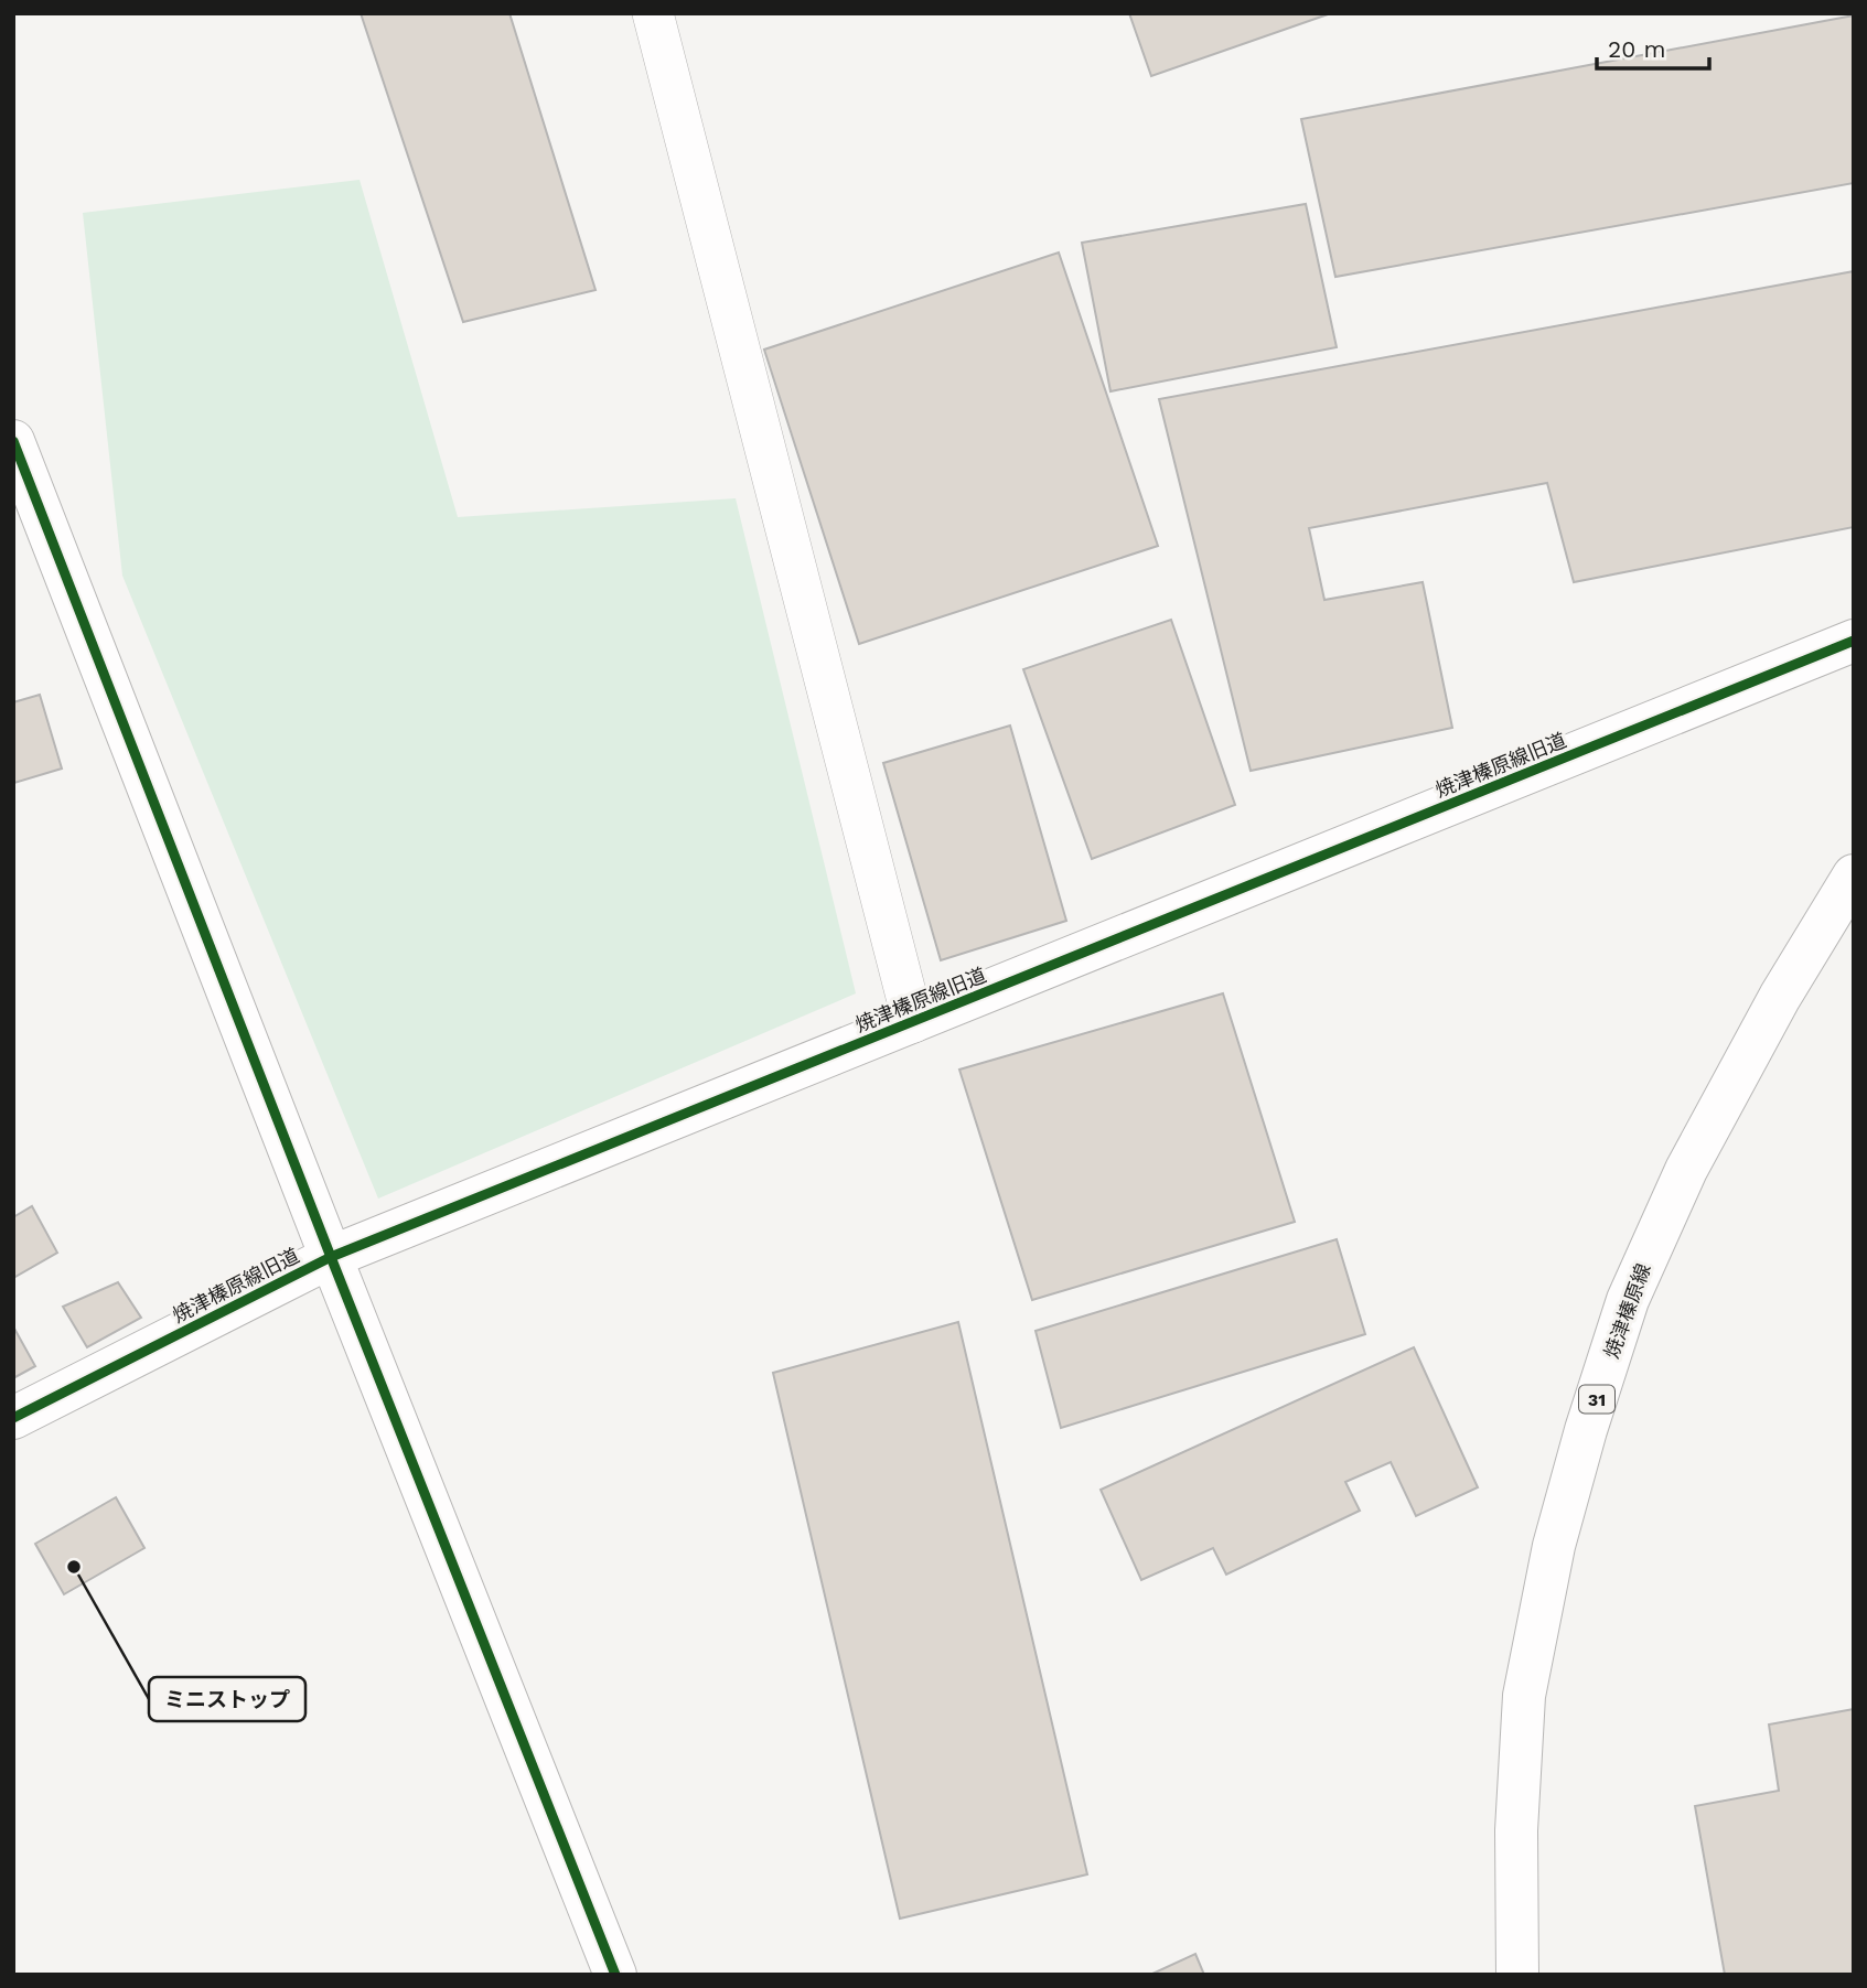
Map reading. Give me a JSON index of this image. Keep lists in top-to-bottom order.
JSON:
{
  "streets": {
    "street": ["焼津榛原線旧道", "焼津榛原線", "31"]
  },
  "places": ["ミニストップ"],
  "scale_bar": "20 m"
}
